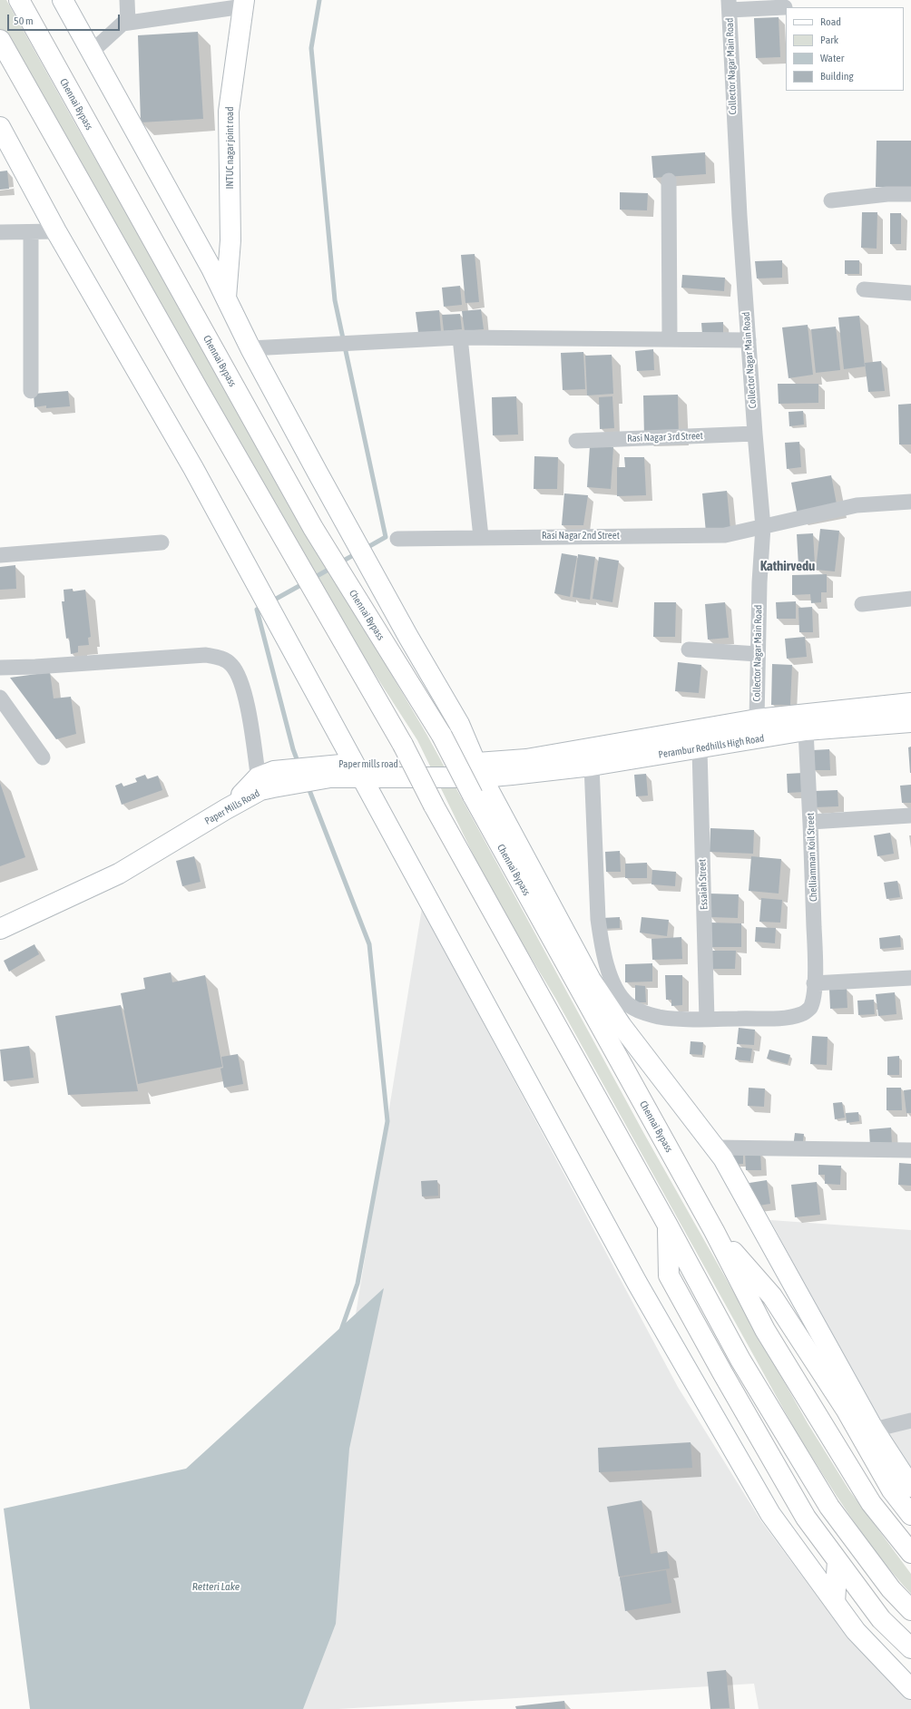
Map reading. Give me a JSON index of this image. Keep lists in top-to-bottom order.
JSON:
{
  "streets": {
    "main road": [
      "Chennai Bypass",
      "INTUC nagar joint road",
      "Perambur Redhills High Road",
      "Paper mills road",
      "Paper Mills Road"
    ],
    "street": [
      "Collector Nagar Main Road",
      "Rasi Nagar 3rd Street",
      "Rasi Nagar 2nd Street",
      "Chelliamman Koil Street",
      "Essaiah Street"
    ]
  },
  "crossings": [
    ["Collector Nagar Main Road", "Rasi Nagar 3rd Street"],
    ["Collector Nagar Main Road", "Rasi Nagar 2nd Street"],
    ["Collector Nagar Main Road", "Perambur Redhills High Road"],
    ["Perambur Redhills High Road", "Paper Mills Road"],
    ["Perambur Redhills High Road", "Chelliamman Koil Street"],
    ["Perambur Redhills High Road", "Essaiah Street"],
    ["Paper mills road", "Paper Mills Road"],
    ["Chelliamman Koil Street", "Essaiah Street"]
  ],
  "districts": ["Kathirvedu"],
  "water": ["Retteri Lake"],
  "legend": [
    "Road",
    "Park",
    "Water",
    "Building"
  ],
  "scale_bar": "50 m"
}
